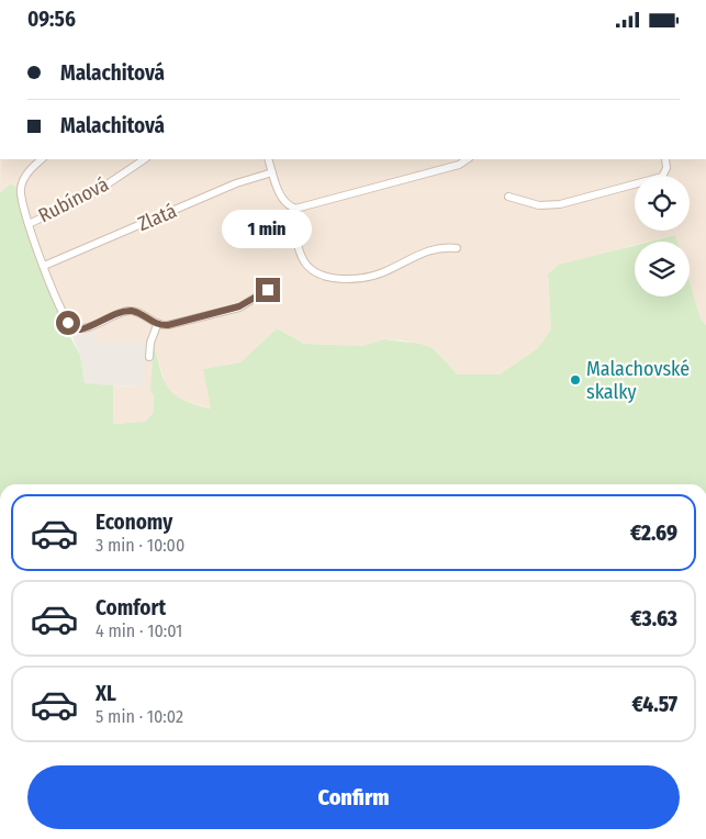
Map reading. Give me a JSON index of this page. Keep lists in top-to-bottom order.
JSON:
{
  "streets": {
    "street": ["Rubínová", "Zlatá"]
  },
  "crossings": [
    ["Rubínová", "Zlatá"]
  ],
  "places": ["Malachovské skalky"],
  "page": {
    "status": "09:56",
    "banner": ["Malachitová", "Malachitová"],
    "bubble": "1 min",
    "list": [
      {
        "name": "Economy",
        "note": "3 min · 10:00",
        "value": "€2.69"
      },
      {
        "name": "Comfort",
        "note": "4 min · 10:01",
        "value": "€3.63"
      },
      {
        "name": "XL",
        "note": "5 min · 10:02",
        "value": "€4.57"
      }
    ],
    "buttons": "Confirm"
  }
}
